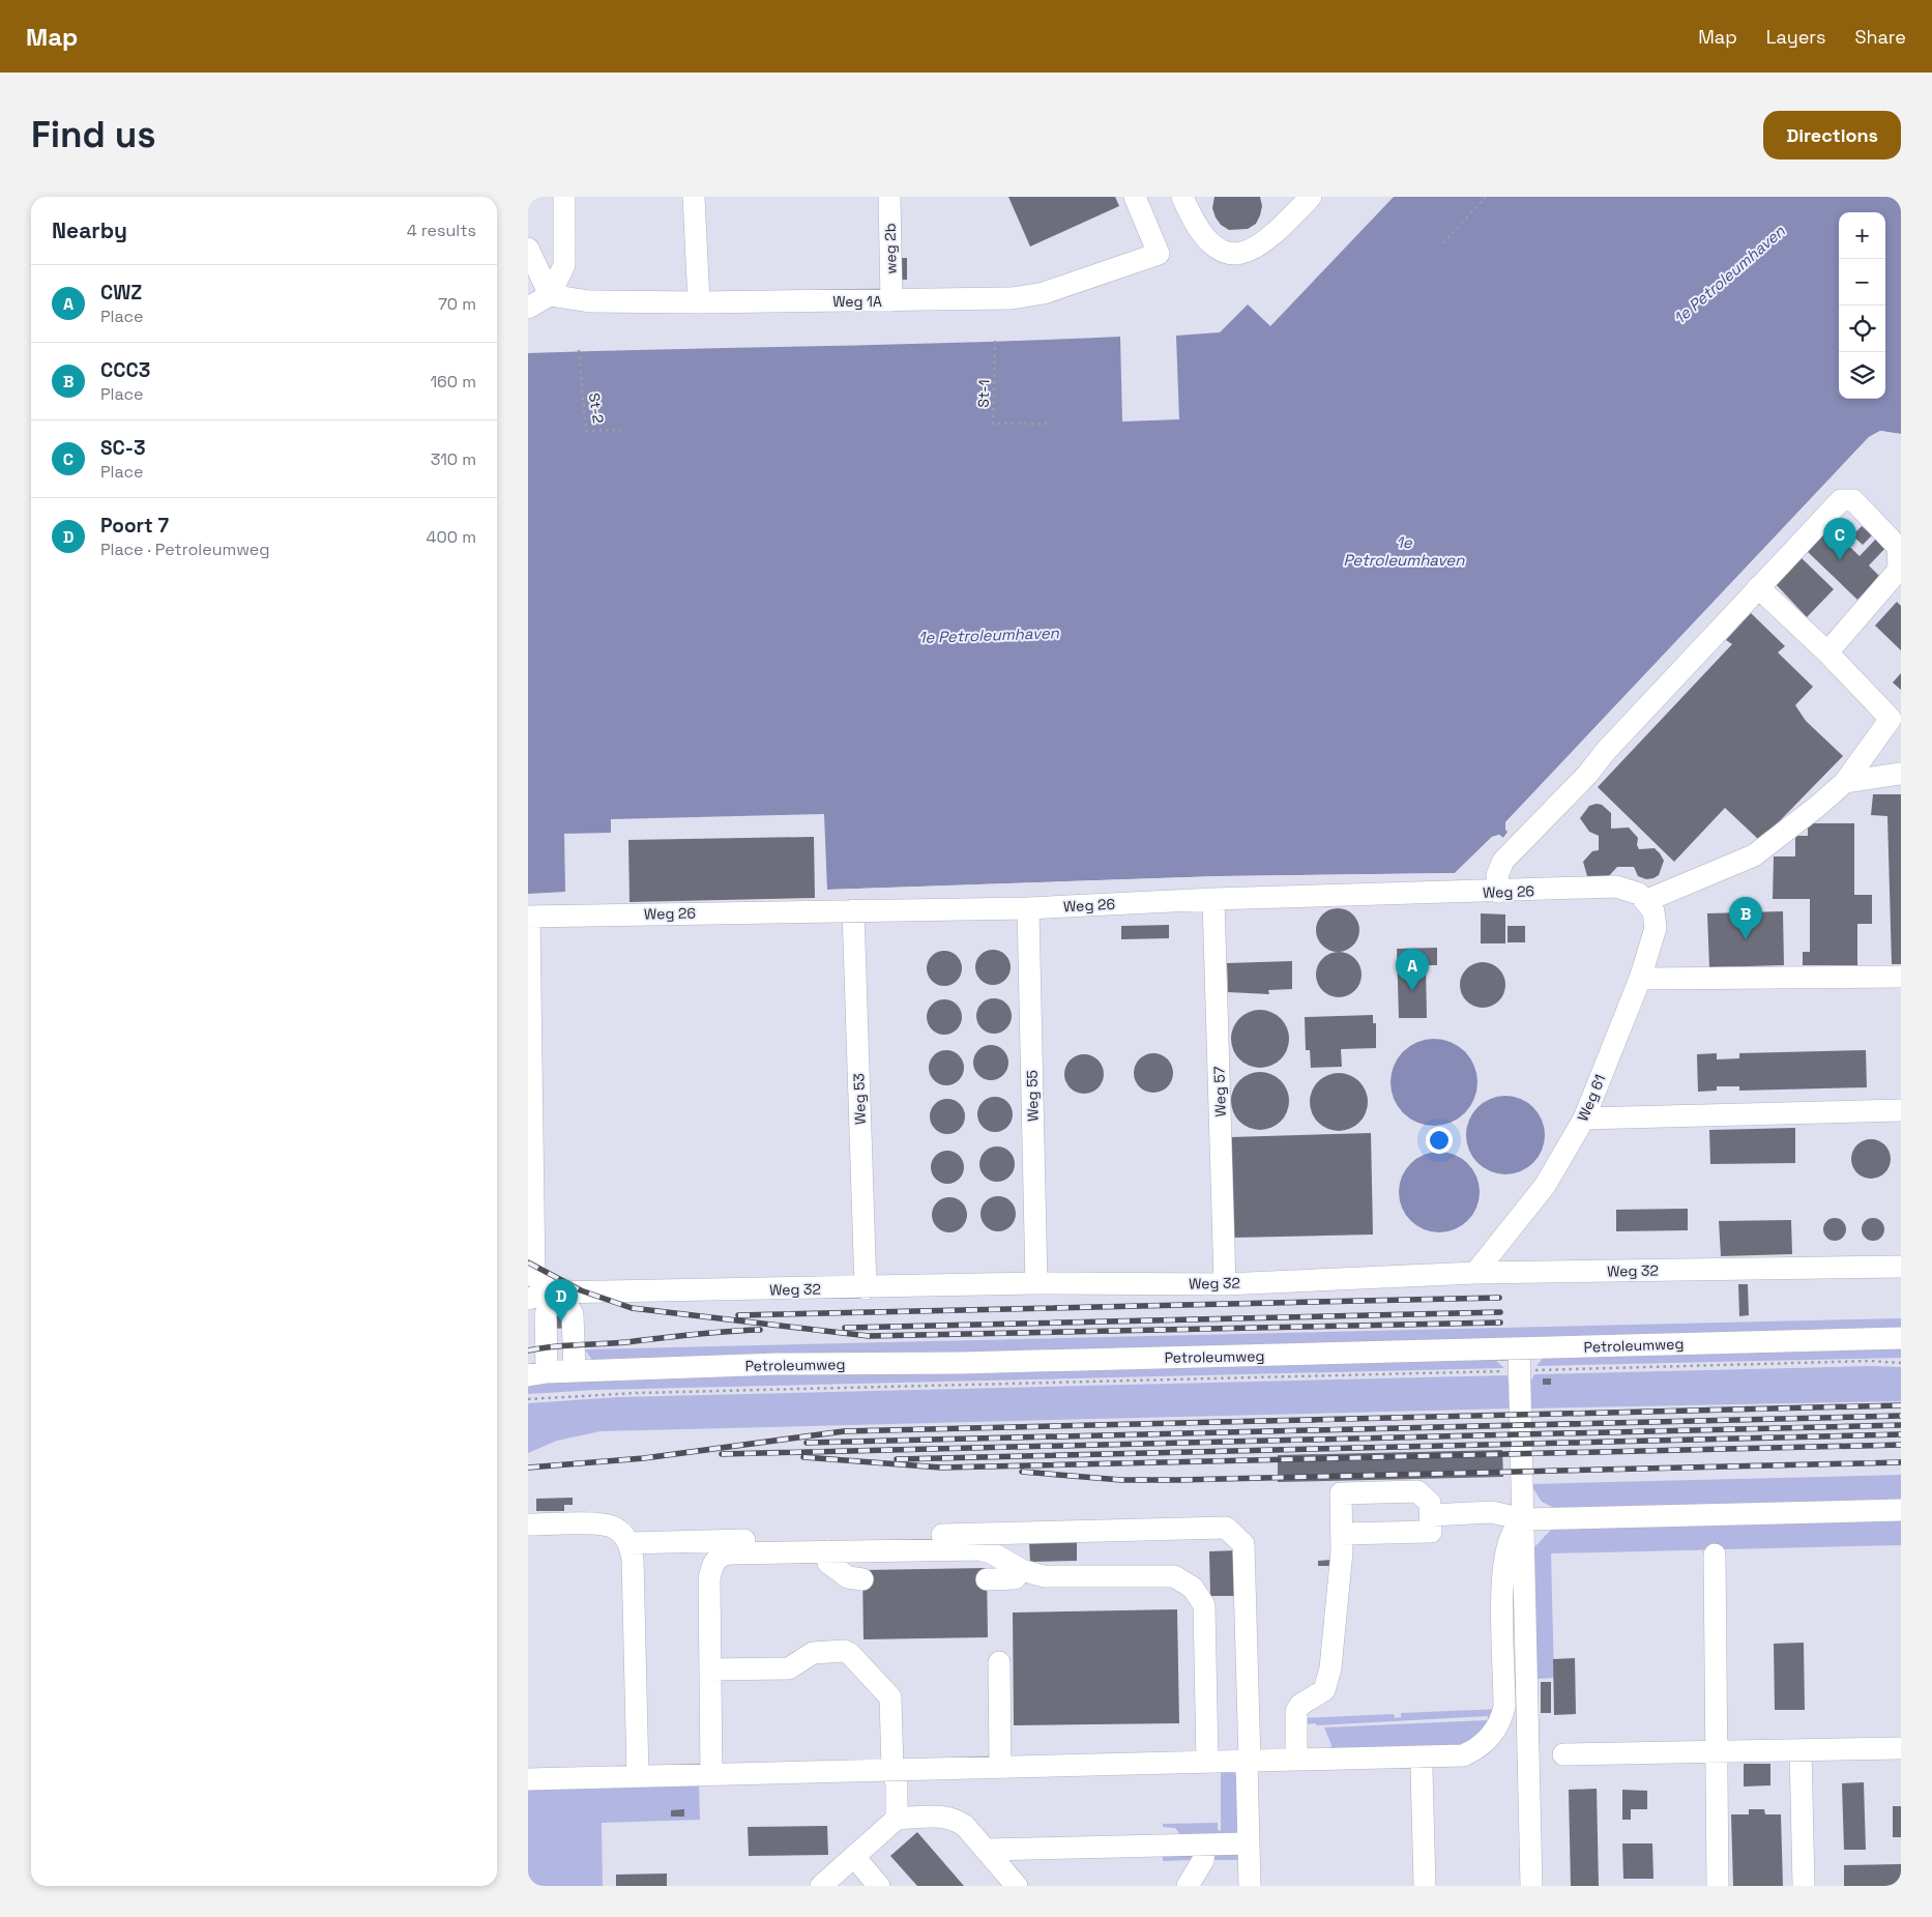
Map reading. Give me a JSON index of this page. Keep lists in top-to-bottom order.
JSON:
{
  "streets": {
    "street": [
      "weg 2b",
      "Weg 1A",
      "Weg 26",
      "Weg 57",
      "Weg 55",
      "Weg 61",
      "Weg 53",
      "Weg 32",
      "Petroleumweg"
    ],
    "path": ["St-1", "St-2"]
  },
  "crossings": [
    ["weg 2b", "Weg 1A"],
    ["Weg 26", "Weg 57"],
    ["Weg 26", "Weg 55"],
    ["Weg 26", "Weg 61"],
    ["Weg 26", "Weg 53"],
    ["Weg 57", "Weg 32"],
    ["Weg 55", "Weg 32"],
    ["Weg 61", "Weg 32"],
    ["Weg 53", "Weg 32"]
  ],
  "water": ["1e Petroleumhaven"],
  "page": {
    "header": "Map",
    "nav": ["Map", "Layers", "Share"],
    "buttons": "Directions",
    "title": "Find us",
    "heading": ["Nearby", "4 results"],
    "map_buttons": ["+", "−"],
    "list": [
      {
        "mark": "A",
        "name": "CWZ",
        "note": "Place",
        "value": "70 m"
      },
      {
        "mark": "B",
        "name": "CCC3",
        "note": "Place",
        "value": "160 m"
      },
      {
        "mark": "C",
        "name": "SC-3",
        "note": "Place",
        "value": "310 m"
      },
      {
        "mark": "D",
        "name": "Poort 7",
        "note": "Place · Petroleumweg",
        "value": "400 m"
      }
    ],
    "pins": [
      "C",
      "B",
      "A",
      "D"
    ]
  }
}
